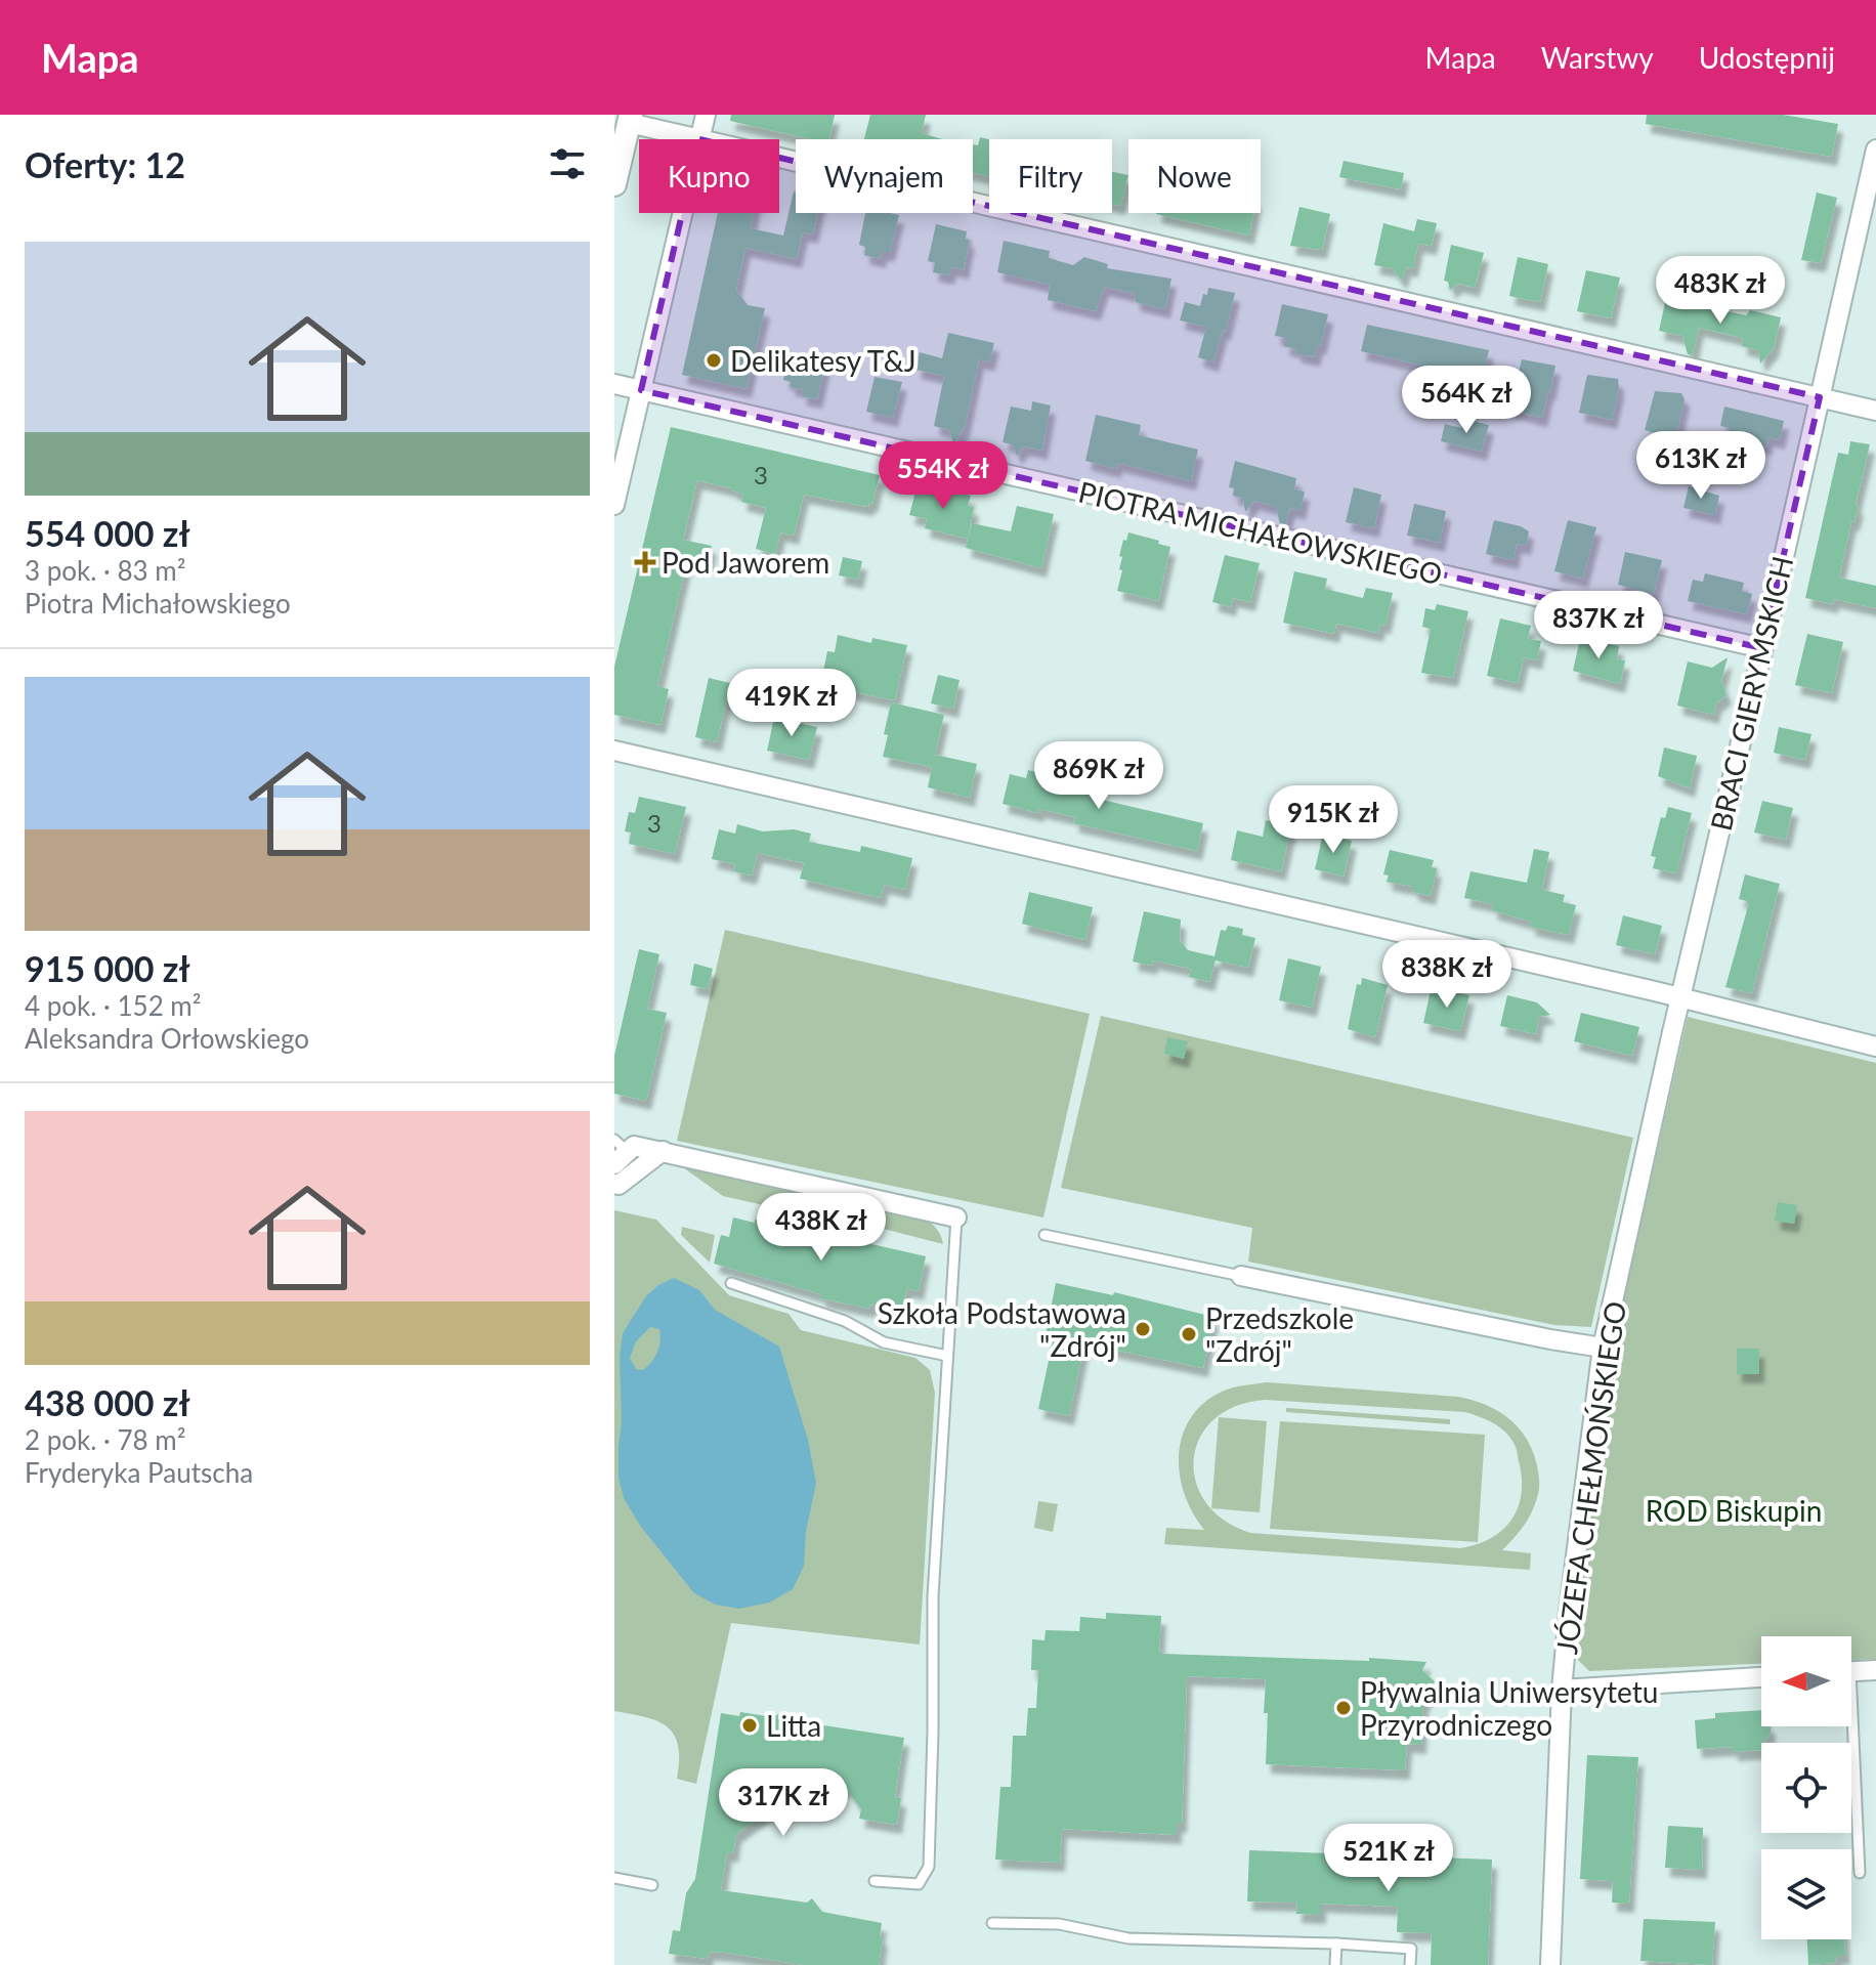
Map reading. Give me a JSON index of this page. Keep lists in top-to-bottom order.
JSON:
{
  "streets": {
    "street": ["PIOTRA MICHAŁOWSKIEGO", "BRACI GIERYMSKICH", "JÓZEFA CHEŁMOŃSKIEGO"]
  },
  "crossings": [
    ["PIOTRA MICHAŁOWSKIEGO", "BRACI GIERYMSKICH"],
    ["BRACI GIERYMSKICH", "JÓZEFA CHEŁMOŃSKIEGO"]
  ],
  "parks": ["ROD Biskupin"],
  "places": {
    "other": [
      "Delikatesy T&J",
      "Szkoła Podstawowa \"Zdrój\"",
      "Przedszkole \"Zdrój\"",
      "Pływalnia Uniwersytetu Przyrodniczego",
      "Litta"
    ],
    "health": ["Pod Jaworem"]
  },
  "house_numbers": ["3", "3"],
  "north": "left",
  "page": {
    "header": "Mapa",
    "nav": ["Mapa", "Warstwy", "Udostępnij"],
    "heading": "Oferty: 12",
    "chip": [
      "Kupno",
      "Wynajem",
      "Filtry",
      "Nowe"
    ],
    "list": [
      {
        "name": "554 000 zł",
        "note": "3 pok. · 83 m² · Piotra Michałowskiego"
      },
      {
        "name": "915 000 zł",
        "note": "4 pok. · 152 m² · Aleksandra Orłowskiego"
      },
      {
        "name": "438 000 zł",
        "note": "2 pok. · 78 m² · Fryderyka Pautscha"
      }
    ],
    "price": [
      "483K zł",
      "564K zł",
      "613K zł",
      "554K zł",
      "837K zł",
      "419K zł",
      "869K zł",
      "915K zł",
      "838K zł",
      "438K zł",
      "317K zł",
      "521K zł"
    ]
  }
}
